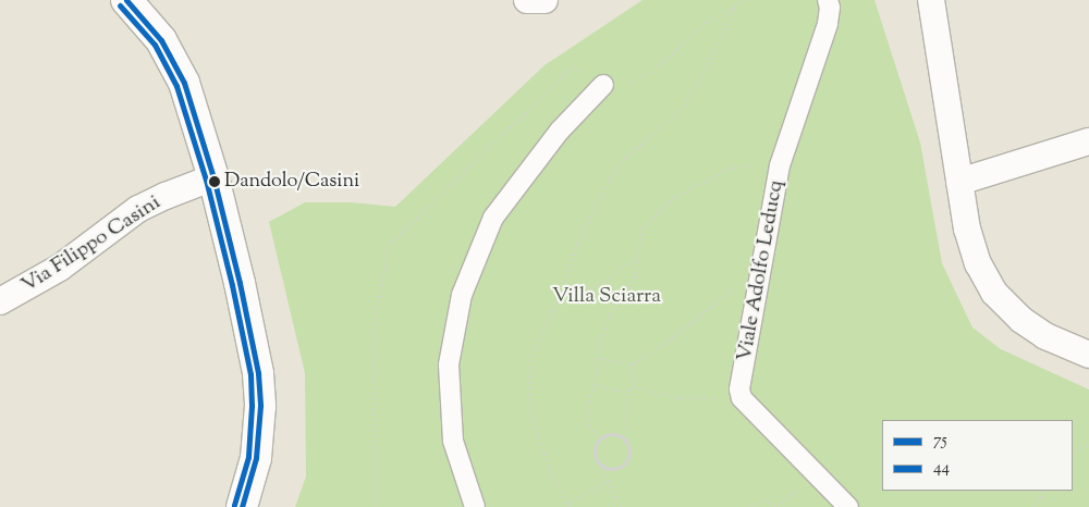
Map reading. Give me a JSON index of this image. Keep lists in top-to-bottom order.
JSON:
{
  "streets": {
    "street": ["Via Filippo Casini", "Viale Adolfo Leducq"]
  },
  "parks": ["Villa Sciarra"],
  "places": ["Dandolo/Casini"],
  "lines": ["transit line 75", "transit line 44"],
  "legend": ["75", "44"]
}
